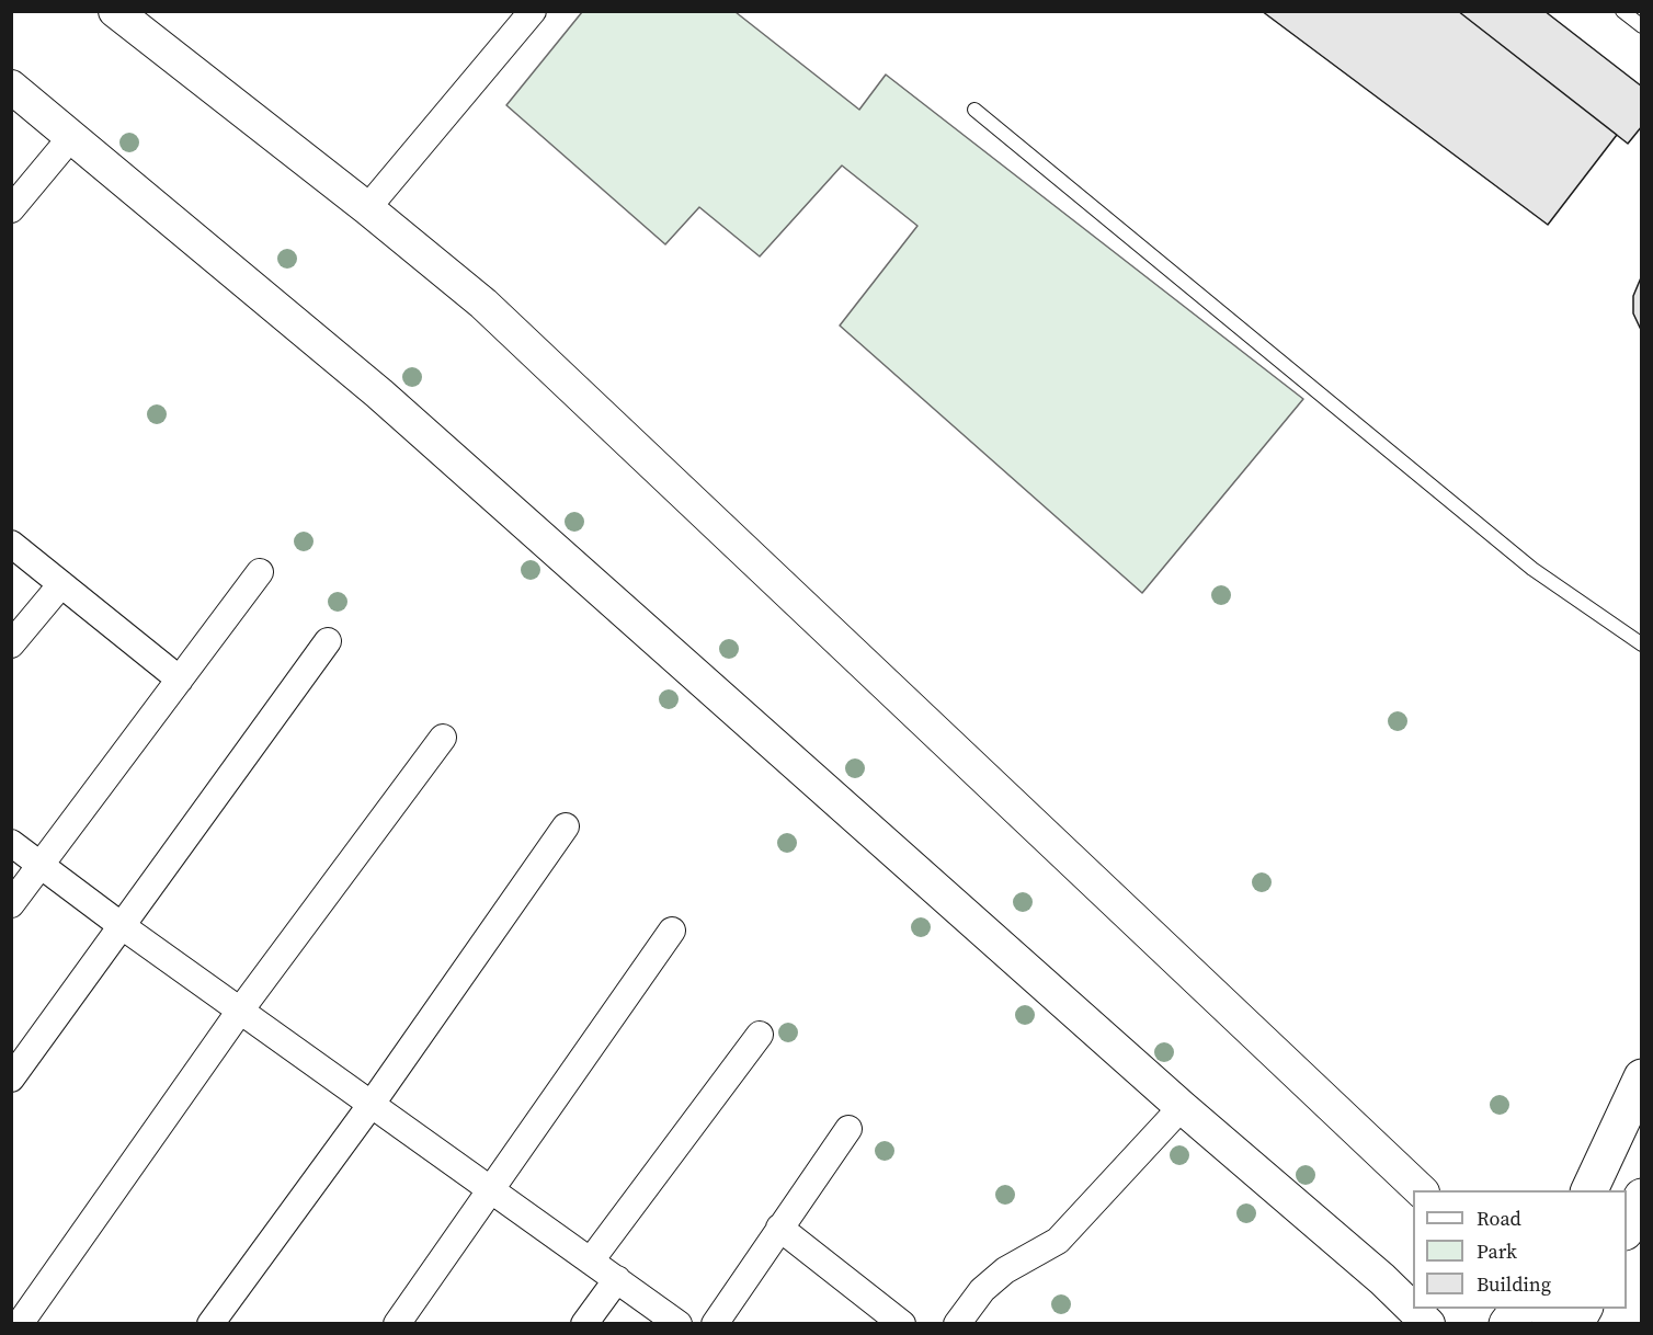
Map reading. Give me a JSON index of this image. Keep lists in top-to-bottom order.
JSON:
{
  "legend": ["Road", "Park", "Building"]
}
